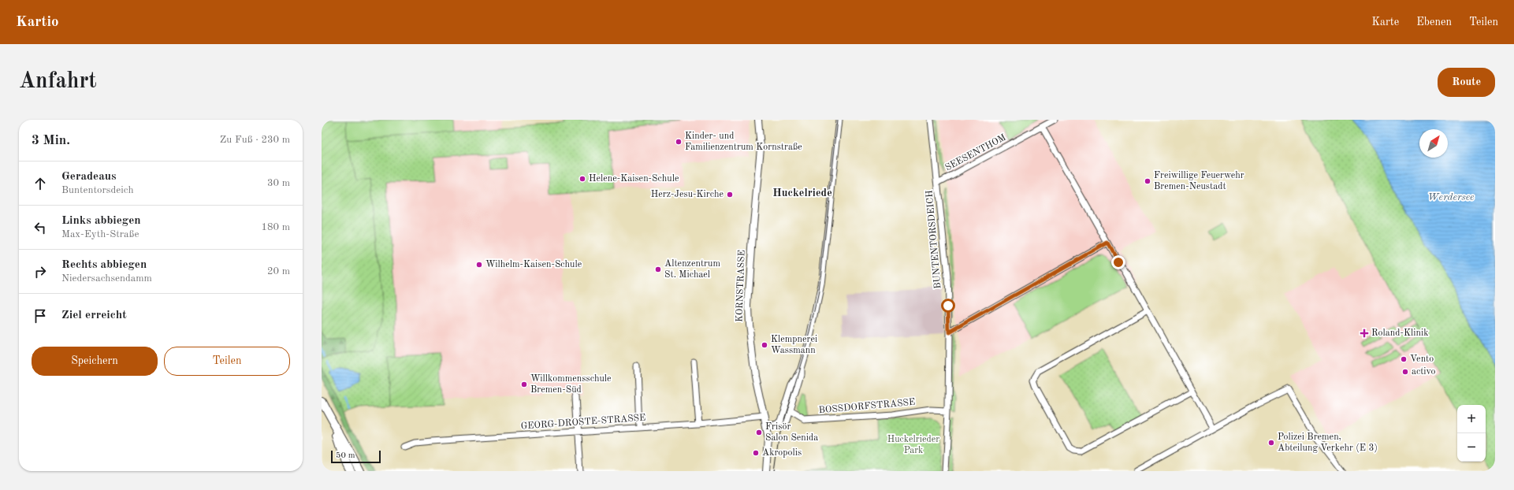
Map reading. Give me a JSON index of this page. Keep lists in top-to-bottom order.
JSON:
{
  "streets": {
    "street": [
      "SEESENTHOM",
      "BUNTENTORSDEICH",
      "KORNSTRASSE",
      "BOSSDORFSTRASSE",
      "GEORG-DROSTE-STRASSE"
    ]
  },
  "crossings": [
    ["SEESENTHOM", "BUNTENTORSDEICH"],
    ["BUNTENTORSDEICH", "BOSSDORFSTRASSE"],
    ["KORNSTRASSE", "GEORG-DROSTE-STRASSE"]
  ],
  "districts": ["Huckelriede"],
  "water": ["Werdersee"],
  "parks": ["Huckelrieder Park"],
  "places": {
    "other": [
      "Kinder- und Familienzentrum Kornstraße",
      "Helene-Kaisen-Schule",
      "Freiwillige Feuerwehr Bremen-Neustadt",
      "Herz-Jesu-Kirche",
      "Wilhelm-Kaisen-Schule",
      "Altenzentrum St. Michael",
      "Klempnerei Wassmann",
      "Vento",
      "activo",
      "Willkommensschule Bremen-Süd",
      "Frisör Salon Senida",
      "Polizei Bremen, Abteilung Verkehr (E 3)",
      "Akropolis"
    ],
    "health": ["Roland-Klinik"]
  },
  "scale_bar": "50 m",
  "north": "top right",
  "page": {
    "header": "Kartio",
    "nav": ["Karte", "Ebenen", "Teilen"],
    "buttons": [
      "Route",
      ["Speichern", "Teilen"]
    ],
    "title": "Anfahrt",
    "heading": ["3 Min.", "Zu Fuß · 230 m"],
    "list": [
      ["Geradeaus", "Buntentorsdeich", "30 m"],
      ["Links abbiegen", "Max-Eyth-Straße", "180 m"],
      ["Rechts abbiegen", "Niedersachsendamm", "20 m"],
      "Ziel erreicht"
    ],
    "map_buttons": ["+", "−"],
    "scale": "50 m"
  }
}
